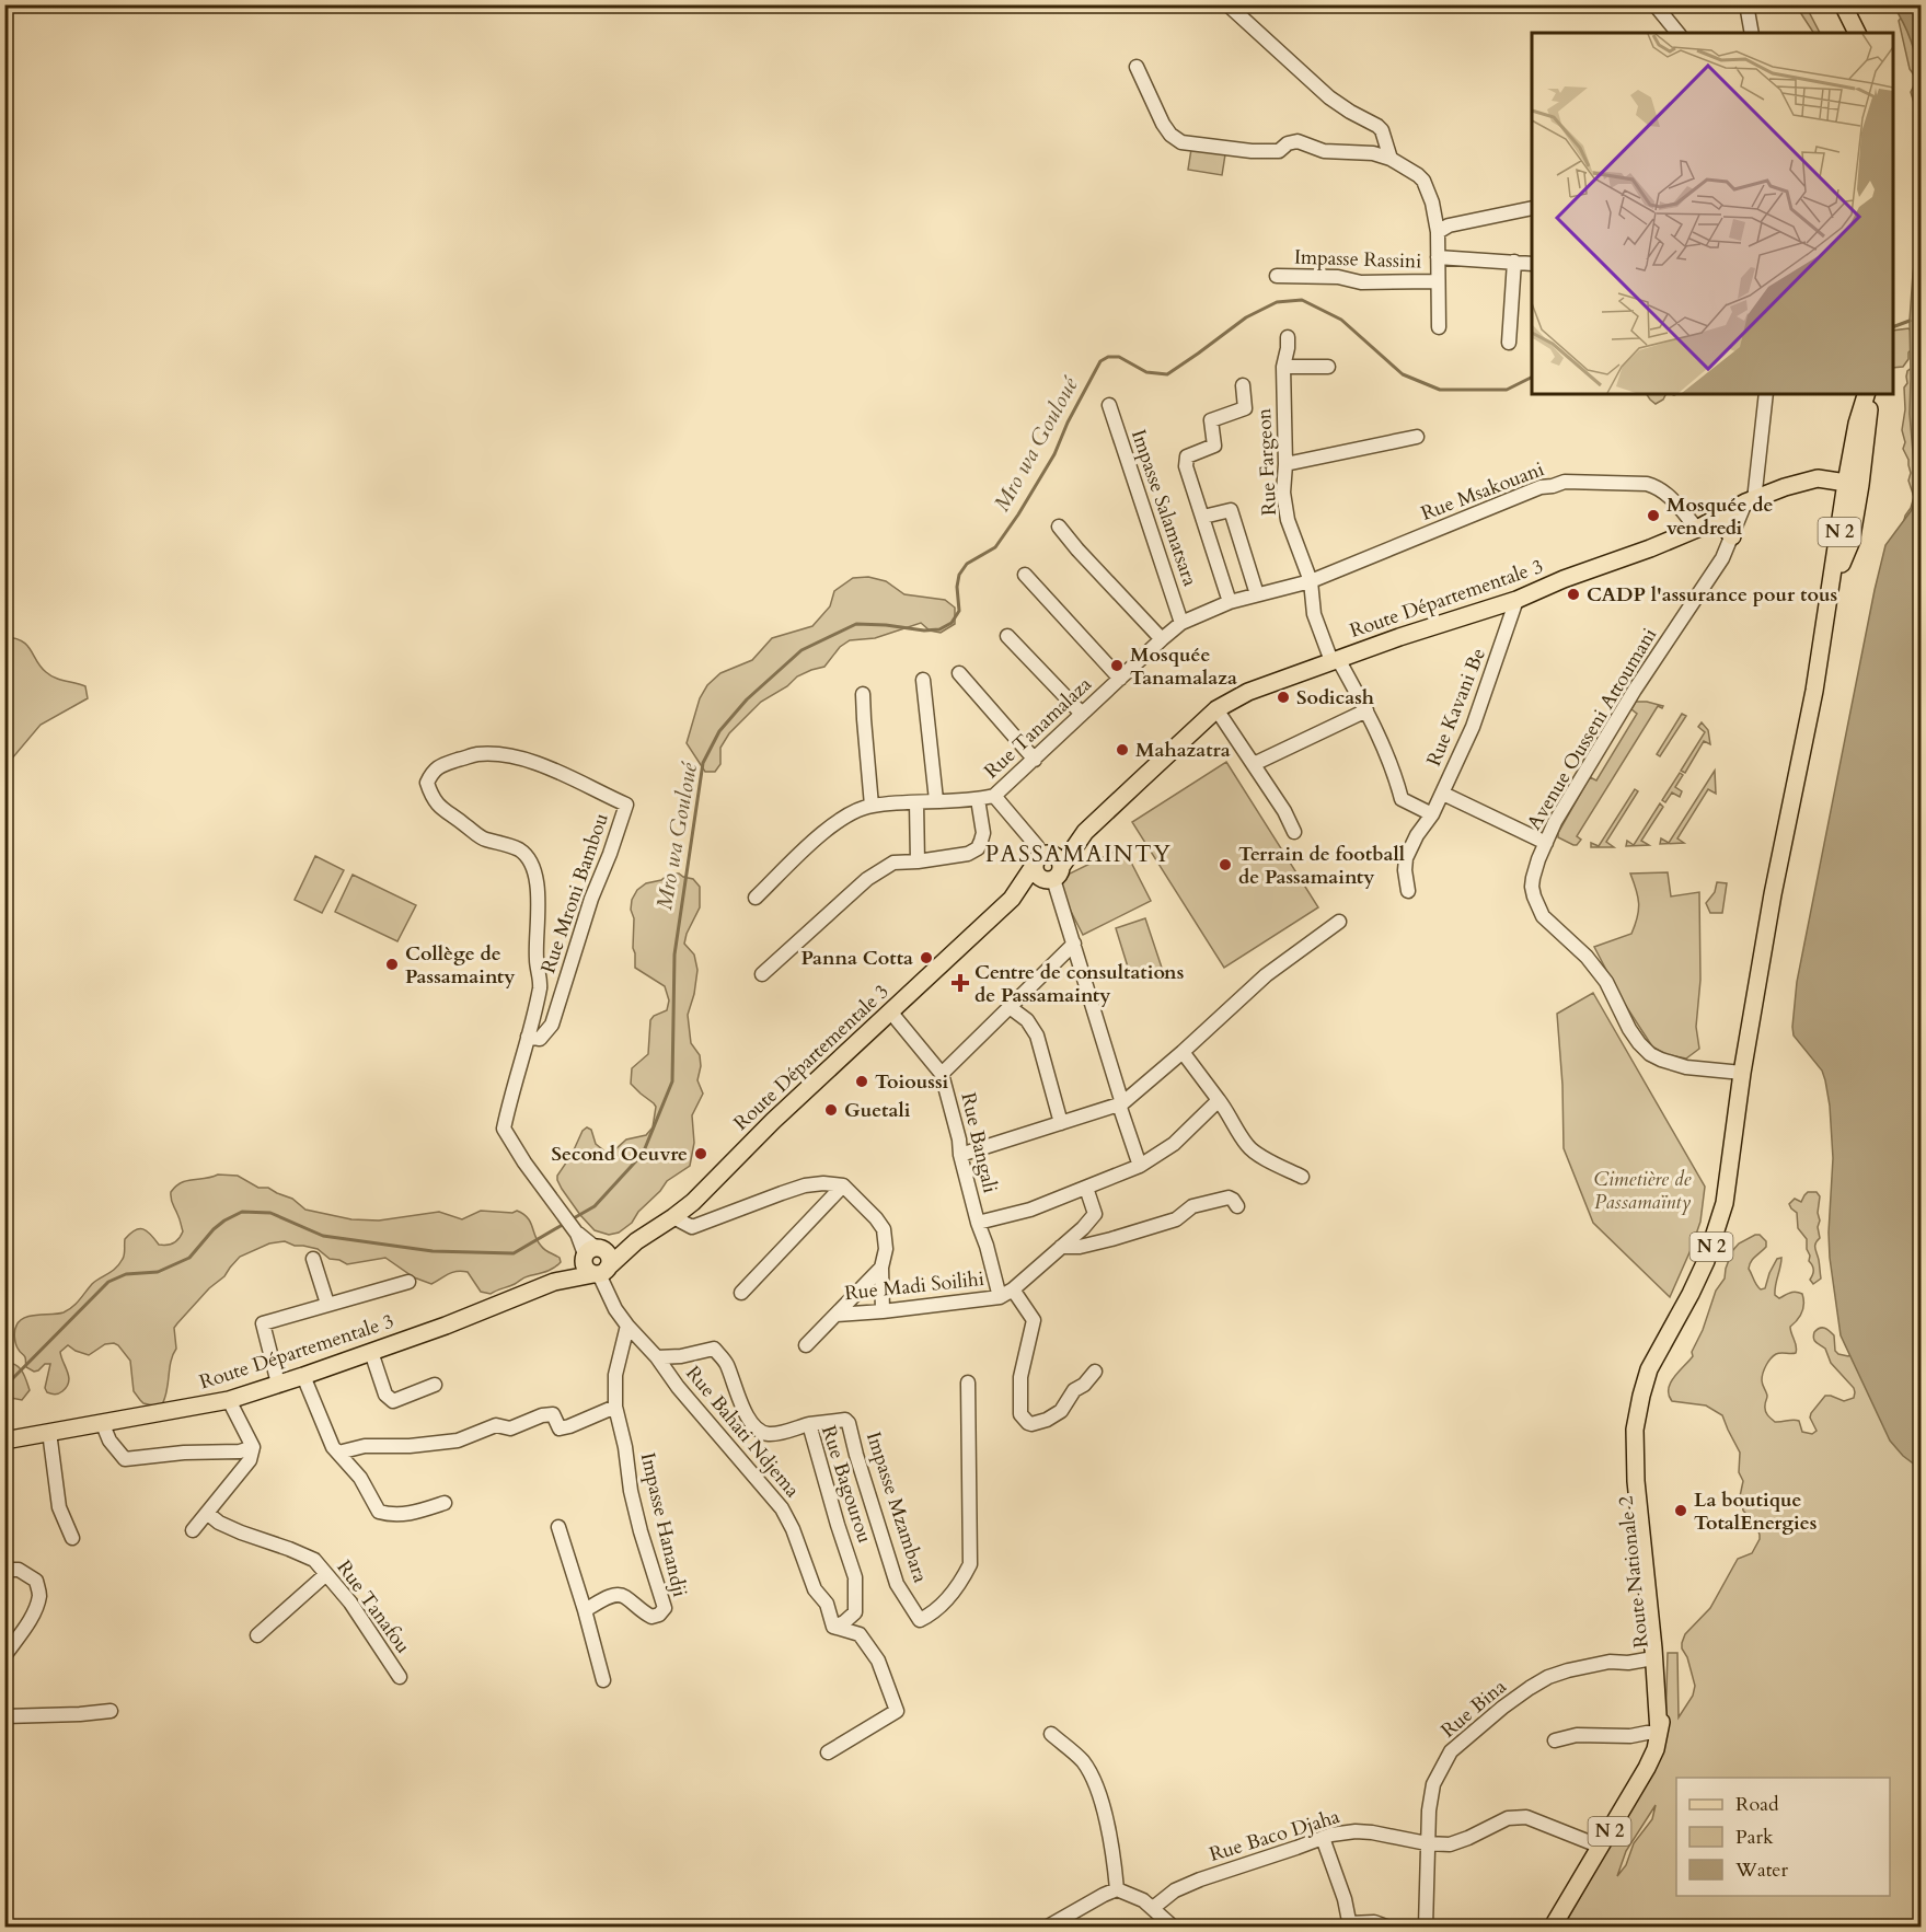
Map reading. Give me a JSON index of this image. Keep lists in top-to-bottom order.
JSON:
{
  "streets": {
    "main road": ["N 2", "Route Départementale 3", "Route Nationale 2"],
    "street": [
      "Impasse Rassini",
      "Rue Fargeon",
      "Rue Msakouani",
      "Impasse Salamatsara",
      "Rue Kavani Be",
      "Rue Tanamalaza",
      "Avenue Ousseni Attoumani",
      "Rue Mroni Bambou",
      "Rue Bangali",
      "Rue Madi Soilihi",
      "Rue Bahati Ndjema",
      "Rue Bagourou",
      "Impasse Mzambara",
      "Impasse Hanandji",
      "Rue Tanafou",
      "Rue Bina",
      "Rue Baco Djaha"
    ]
  },
  "crossings": [
    ["Rue Fargeon", "Rue Msakouani"],
    ["Rue Fargeon", "Route Départementale 3"],
    ["Rue Fargeon", "Rue Tanamalaza"],
    ["Rue Msakouani", "Route Départementale 3"],
    ["Rue Msakouani", "Rue Tanamalaza"],
    ["Impasse Salamatsara", "Rue Tanamalaza"],
    ["N 2", "Route Départementale 3"],
    ["N 2", "Avenue Ousseni Attoumani"],
    ["N 2", "Route Nationale 2"],
    ["Route Départementale 3", "Rue Kavani Be"],
    ["Route Départementale 3", "Avenue Ousseni Attoumani"],
    ["Route Départementale 3", "Rue Bangali"],
    ["Route Départementale 3", "Rue Bahati Ndjema"],
    ["Rue Kavani Be", "Avenue Ousseni Attoumani"],
    ["Avenue Ousseni Attoumani", "Route Nationale 2"],
    ["Rue Bangali", "Rue Madi Soilihi"],
    ["Rue Bahati Ndjema", "Rue Bagourou"],
    ["Rue Bahati Ndjema", "Impasse Hanandji"],
    ["Rue Bagourou", "Impasse Mzambara"],
    ["Route Nationale 2", "Rue Bina"],
    ["Route Nationale 2", "Rue Baco Djaha"],
    ["Rue Bina", "Rue Baco Djaha"]
  ],
  "districts": ["PASSAMAINTY"],
  "water": ["Mro wa Gouloué"],
  "parks": ["Cimetière de Passamaïnty"],
  "places": {
    "other": [
      "Mosquée de vendredi",
      "CADP l'assurance pour tous",
      "Mosquée Tanamalaza",
      "Sodicash",
      "Mahazatra",
      "Terrain de football de Passamainty",
      "Panna Cotta",
      "Collège de Passamainty",
      "Toioussi",
      "Guetali",
      "Second Oeuvre",
      "La boutique TotalEnergies"
    ],
    "health": ["Centre de consultations de Passamainty"]
  },
  "legend": ["Road", "Park", "Water"]
}
